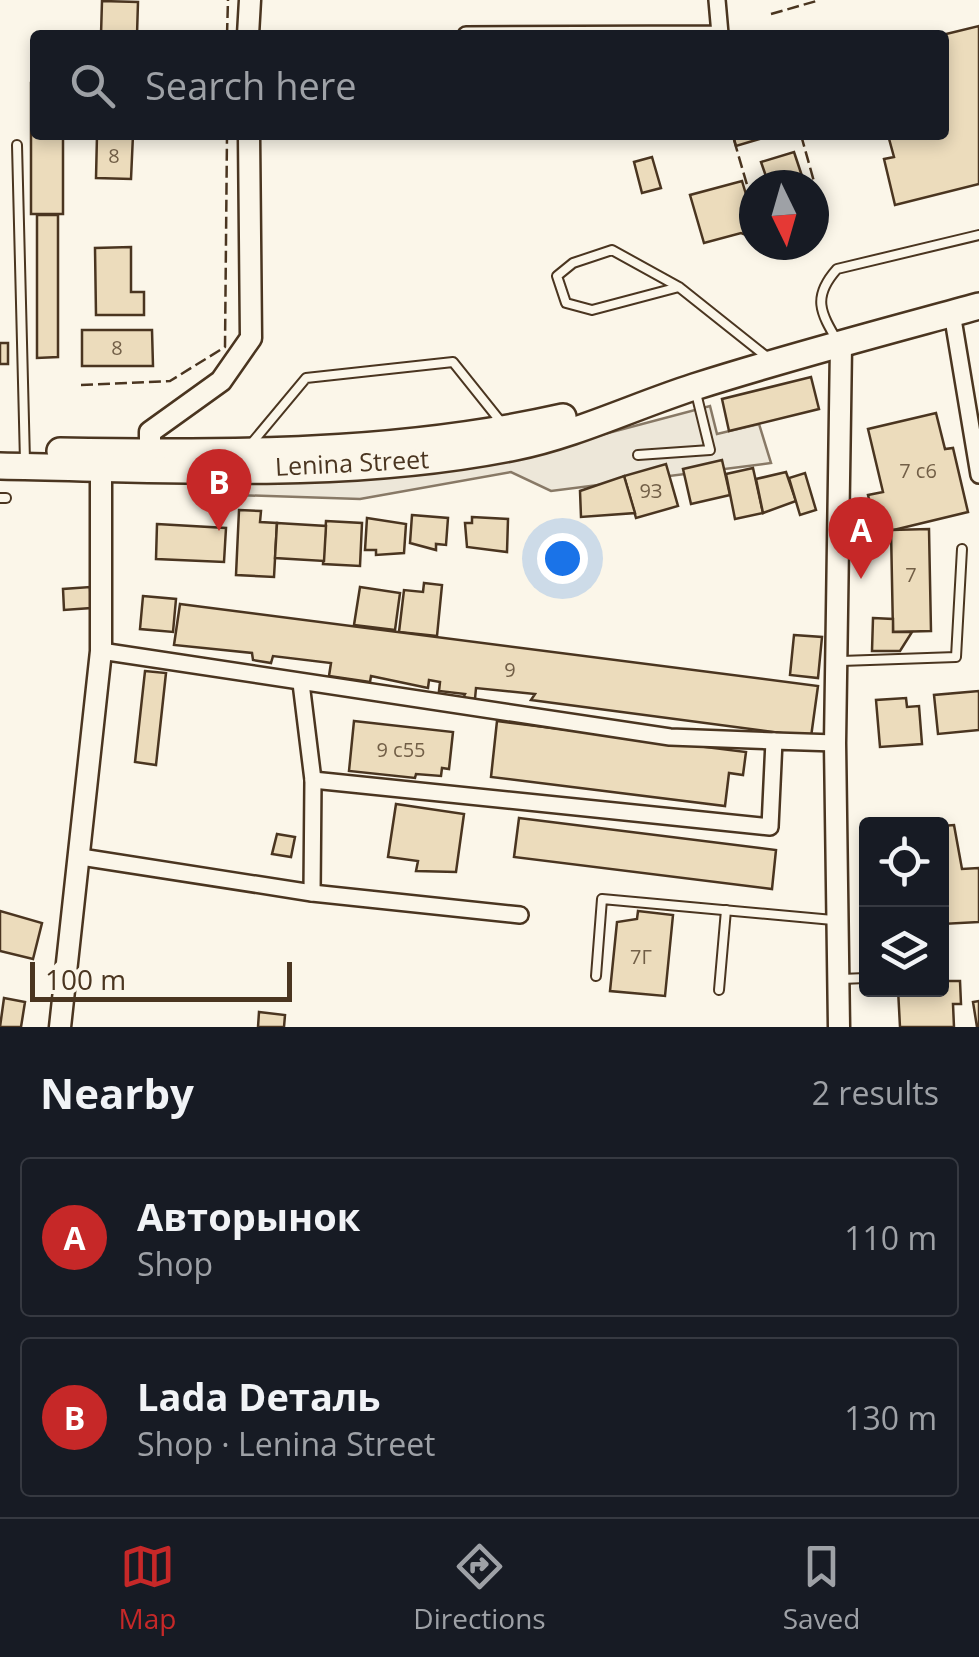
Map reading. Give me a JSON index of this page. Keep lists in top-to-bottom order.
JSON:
{
  "streets": {
    "main road": ["Lenina Street"]
  },
  "house_numbers": [
    "8",
    "8",
    "7 с6",
    "9З",
    "7",
    "9",
    "9 с55",
    "7Г"
  ],
  "scale_bar": "100 m",
  "north": "bottom",
  "page": {
    "search": "Search here",
    "pins": ["B", "A"],
    "scale": "100 m",
    "heading": ["Nearby", "2 results"],
    "list": [
      {
        "mark": "A",
        "name": "Авторынок",
        "note": "Shop",
        "value": "110 m"
      },
      {
        "mark": "B",
        "name": "Lada Dеталь",
        "note": "Shop · Lenina Street",
        "value": "130 m"
      }
    ],
    "nav": ["Map", "Directions", "Saved"]
  }
}
